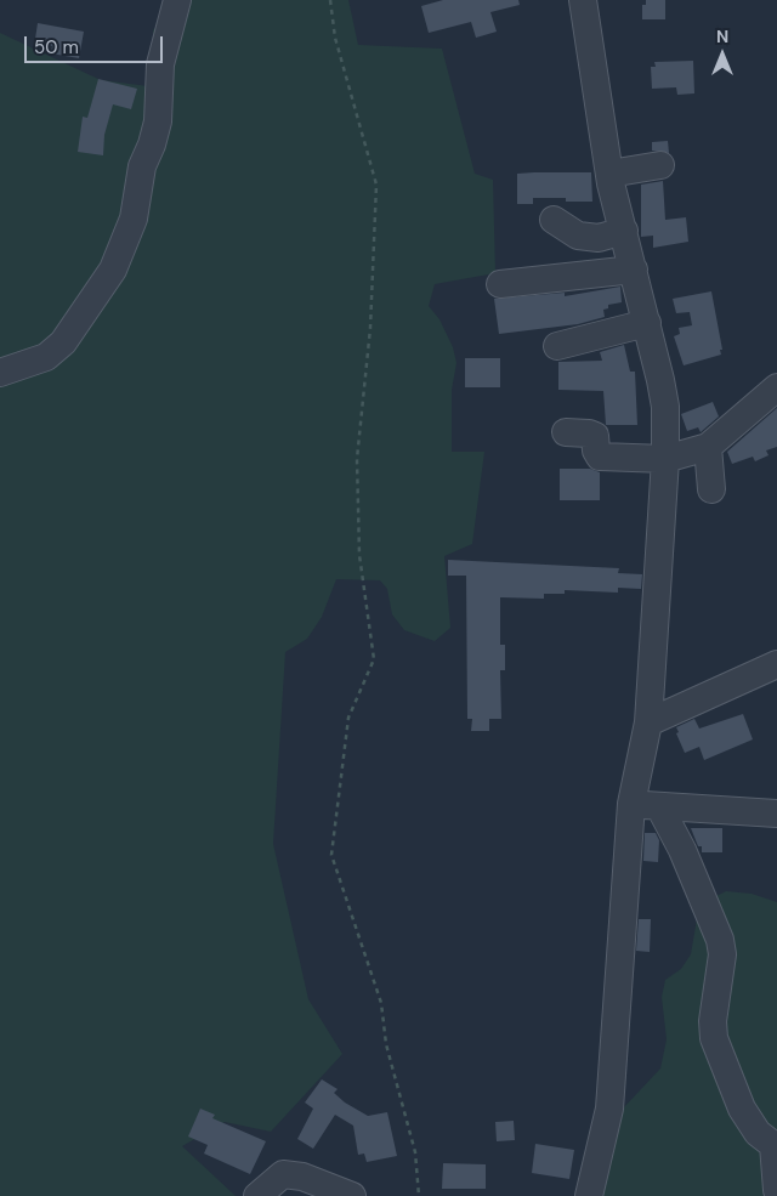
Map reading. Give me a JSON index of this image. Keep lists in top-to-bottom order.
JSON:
{
  "scale_bar": "50 m",
  "north": "top"
}
